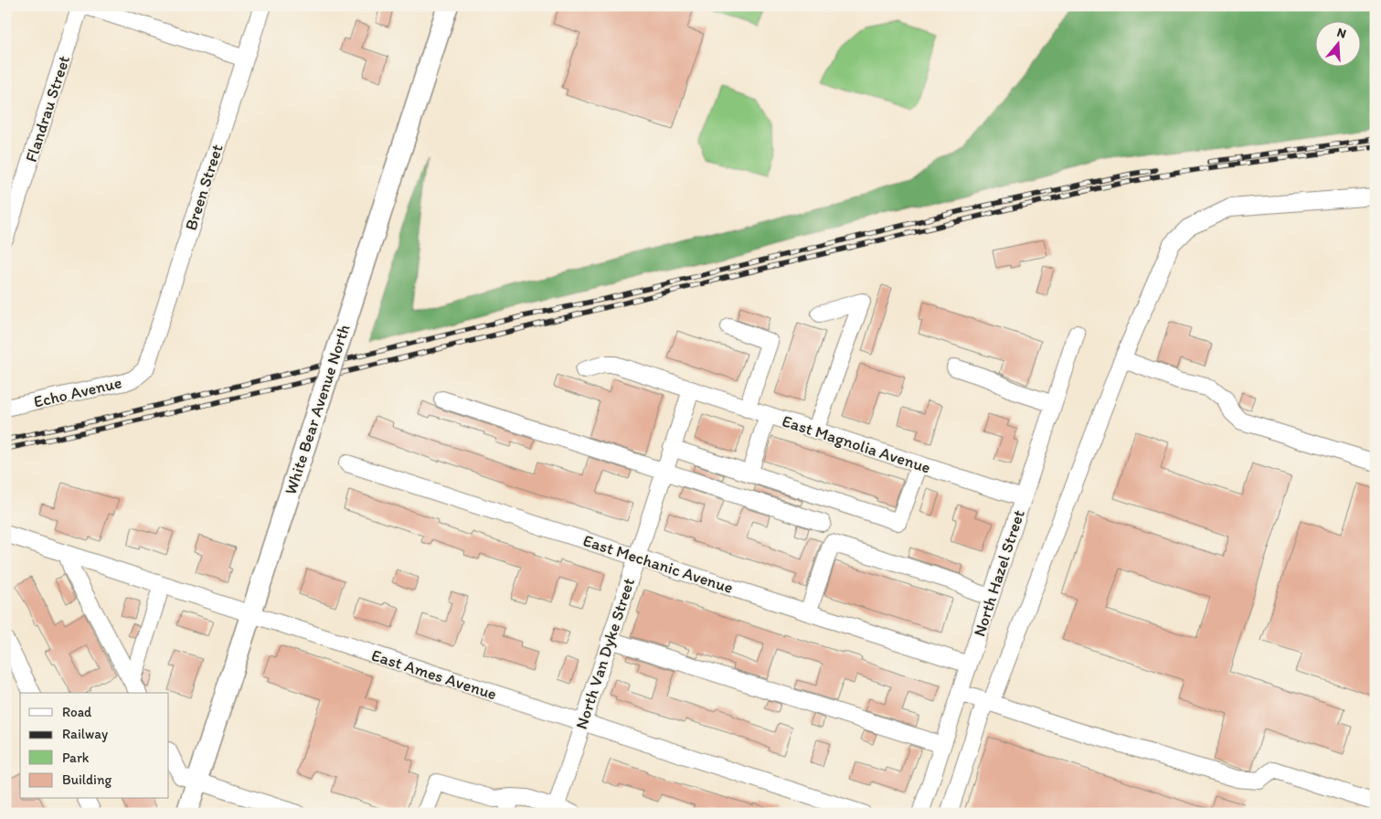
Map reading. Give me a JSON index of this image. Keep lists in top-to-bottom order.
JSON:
{
  "streets": {
    "main road": ["White Bear Avenue North"],
    "street": [
      "Flandrau Street",
      "Breen Street",
      "Echo Avenue",
      "East Magnolia Avenue",
      "East Mechanic Avenue",
      "North Hazel Street",
      "North Van Dyke Street",
      "East Ames Avenue"
    ]
  },
  "crossings": [
    ["Breen Street", "Echo Avenue"],
    ["White Bear Avenue North", "East Ames Avenue"],
    ["East Magnolia Avenue", "North Hazel Street"],
    ["East Magnolia Avenue", "North Van Dyke Street"],
    ["East Mechanic Avenue", "North Hazel Street"],
    ["East Mechanic Avenue", "North Van Dyke Street"],
    ["North Van Dyke Street", "East Ames Avenue"]
  ],
  "legend": [
    "Road",
    "Railway",
    "Park",
    "Building"
  ],
  "north": "top"
}
